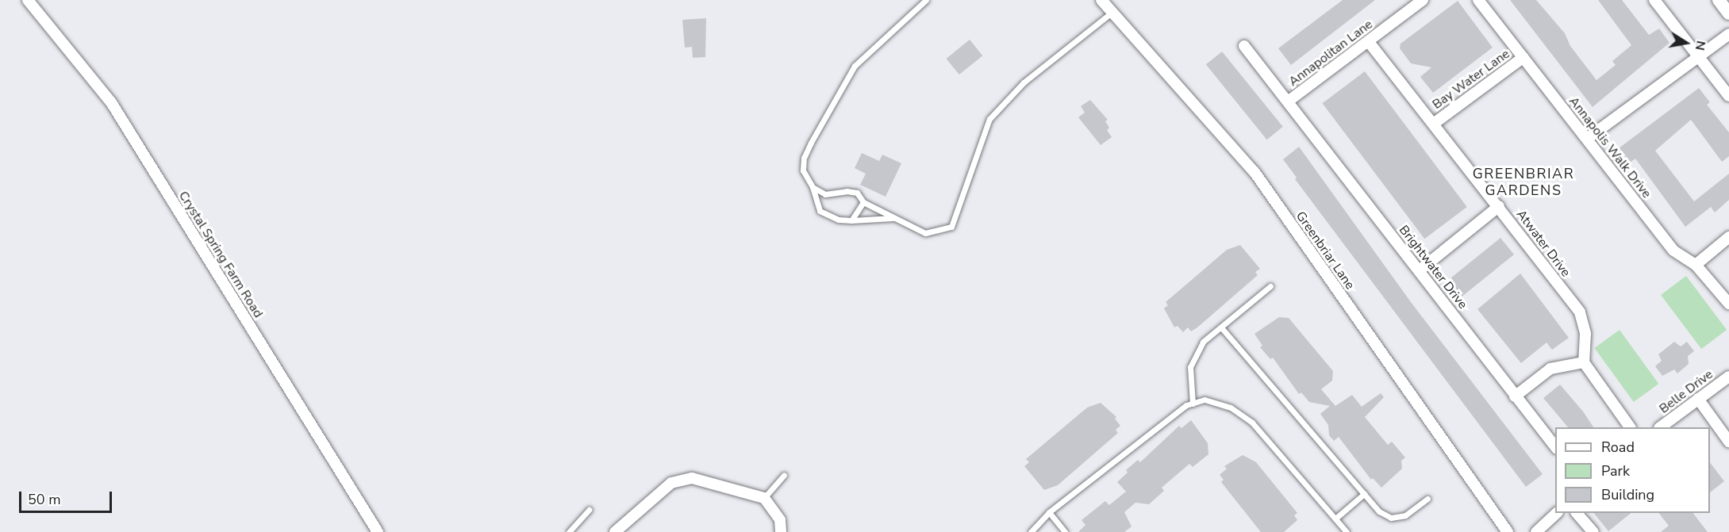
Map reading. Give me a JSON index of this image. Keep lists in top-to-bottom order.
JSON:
{
  "streets": {
    "street": [
      "Annapolitan Lane",
      "Bay Water Lane",
      "Annapolis Walk Drive",
      "Atwater Drive",
      "Greenbriar Lane",
      "Crystal Spring Farm Road",
      "Brightwater Drive",
      "Belle Drive"
    ]
  },
  "crossings": [
    ["Annapolitan Lane", "Atwater Drive"],
    ["Annapolitan Lane", "Brightwater Drive"],
    ["Bay Water Lane", "Annapolis Walk Drive"],
    ["Bay Water Lane", "Atwater Drive"]
  ],
  "districts": ["GREENBRIAR GARDENS"],
  "legend": ["Road", "Park", "Building"],
  "scale_bar": "50 m",
  "north": "right"
}
